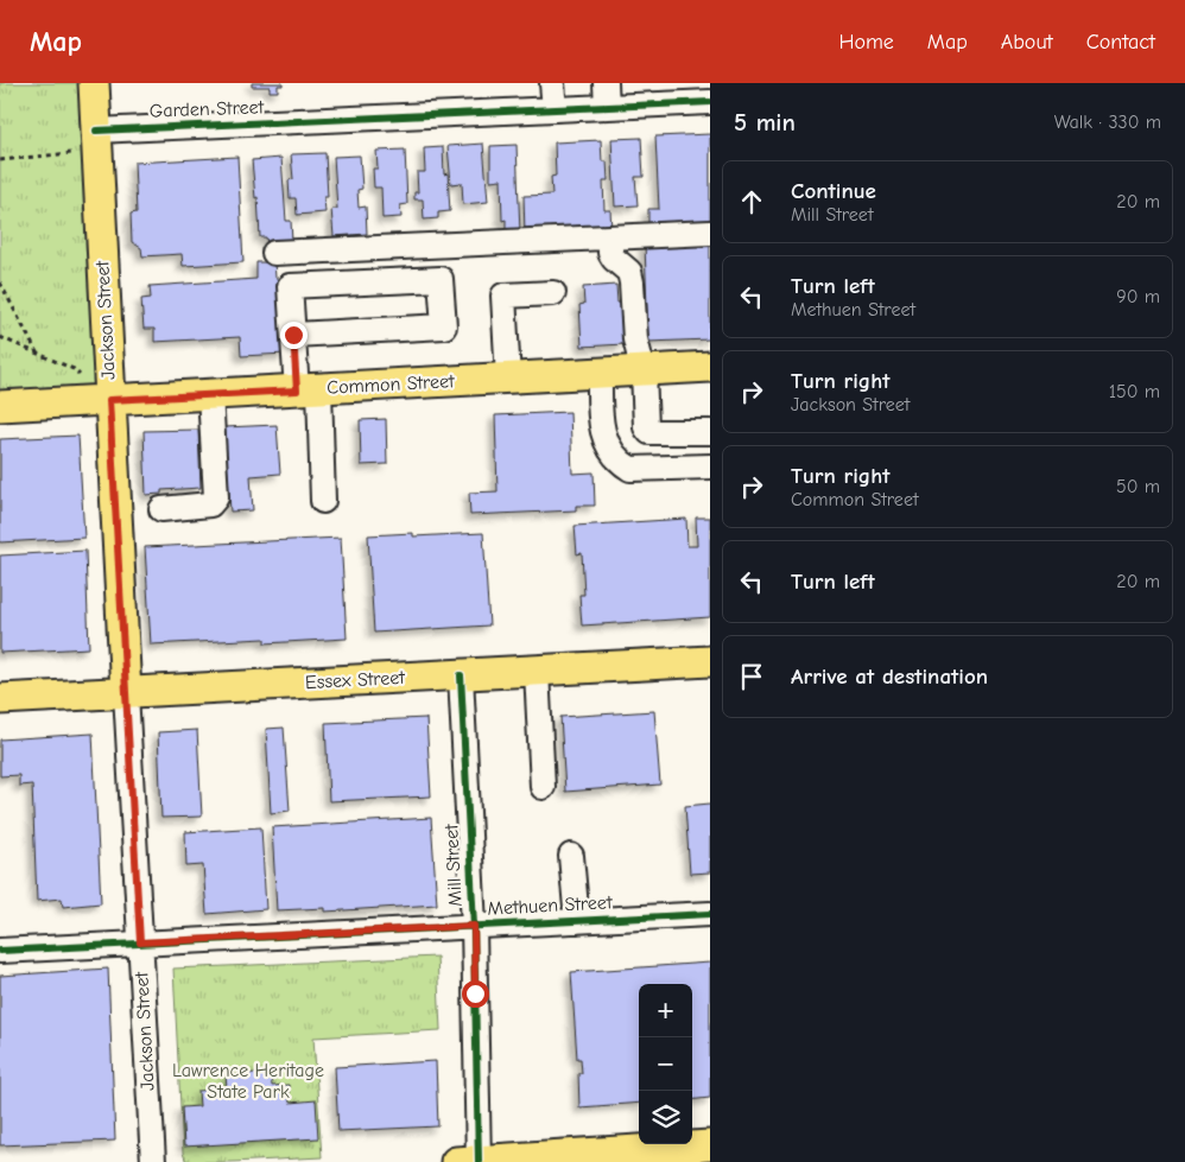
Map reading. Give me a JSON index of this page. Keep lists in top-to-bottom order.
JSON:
{
  "streets": {
    "main road": ["Jackson Street", "Common Street", "Essex Street"],
    "street": ["Garden Street", "Mill Street", "Methuen Street"]
  },
  "crossings": [
    ["Garden Street", "Jackson Street"],
    ["Jackson Street", "Common Street"],
    ["Jackson Street", "Essex Street"],
    ["Jackson Street", "Methuen Street"],
    ["Essex Street", "Mill Street"],
    ["Mill Street", "Methuen Street"]
  ],
  "parks": ["Lawrence Heritage State Park"],
  "page": {
    "header": "Map",
    "nav": [
      "Home",
      "Map",
      "About",
      "Contact"
    ],
    "heading": ["5 min", "Walk · 330 m"],
    "list": [
      ["Continue", "Mill Street", "20 m"],
      ["Turn left", "Methuen Street", "90 m"],
      ["Turn right", "Jackson Street", "150 m"],
      ["Turn right", "Common Street", "50 m"],
      ["Turn left", "20 m"],
      "Arrive at destination"
    ],
    "map_buttons": ["+", "−"]
  }
}
